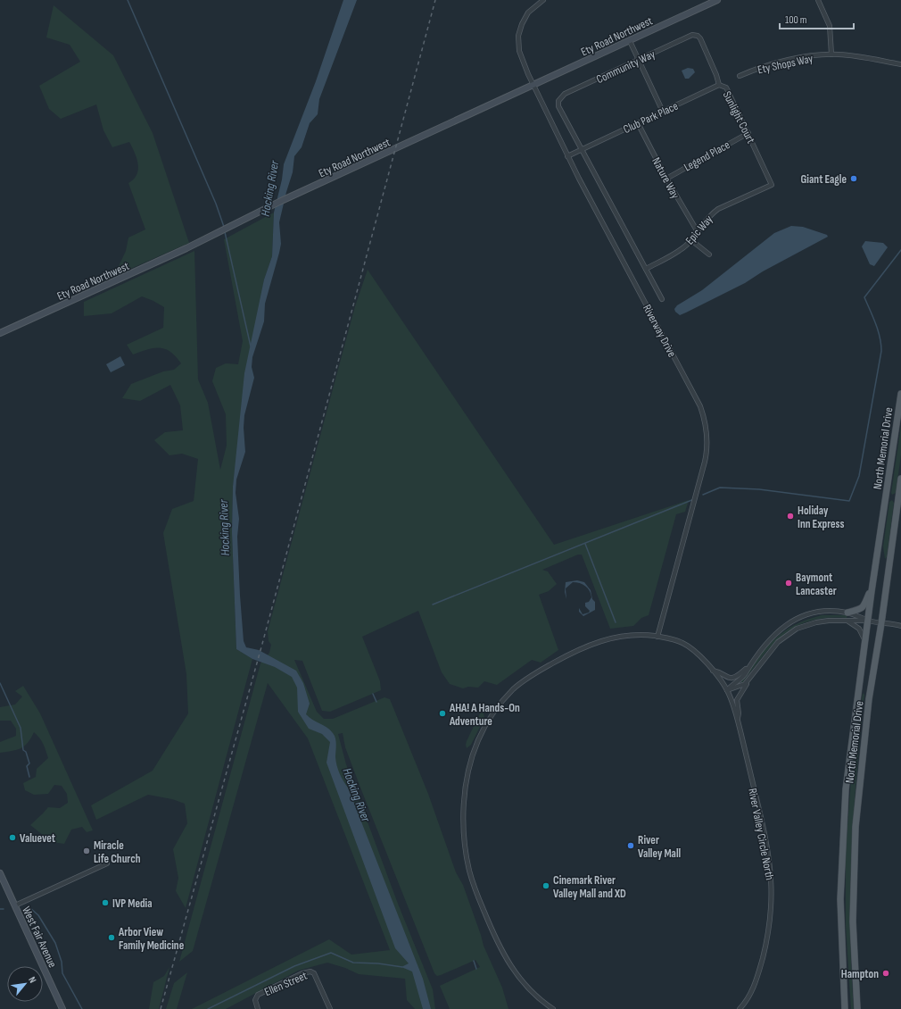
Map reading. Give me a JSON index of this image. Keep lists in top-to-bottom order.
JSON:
{
  "streets": {
    "main road": ["North Memorial Drive"],
    "street": [
      "Ety Road Northwest",
      "Ety Shops Way",
      "Community Way",
      "Club Park Place",
      "Sunlight Court",
      "Legend Place",
      "Nature Way",
      "Epic Way",
      "Riverway Drive",
      "River Valley Circle North",
      "West Fair Avenue",
      "Ellen Street"
    ]
  },
  "crossings": [
    ["Ety Road Northwest", "Riverway Drive"],
    ["Community Way", "Club Park Place"],
    ["Community Way", "Sunlight Court"],
    ["Club Park Place", "Sunlight Court"],
    ["Club Park Place", "Nature Way"],
    ["Club Park Place", "Riverway Drive"],
    ["Sunlight Court", "Legend Place"],
    ["Sunlight Court", "Epic Way"],
    ["Legend Place", "Nature Way"],
    ["Nature Way", "Epic Way"],
    ["North Memorial Drive", "River Valley Circle North"]
  ],
  "water": ["Hocking River"],
  "places": [
    "Giant Eagle",
    "Holiday Inn Express",
    "Baymont Lancaster",
    "AHA! A Hands-On Adventure",
    "Valuevet",
    "River Valley Mall",
    "Miracle Life Church",
    "Cinemark River Valley Mall and XD",
    "IVP Media",
    "Arbor View Family Medicine",
    "Hampton"
  ],
  "scale_bar": "100 m",
  "north": "top right"
}
